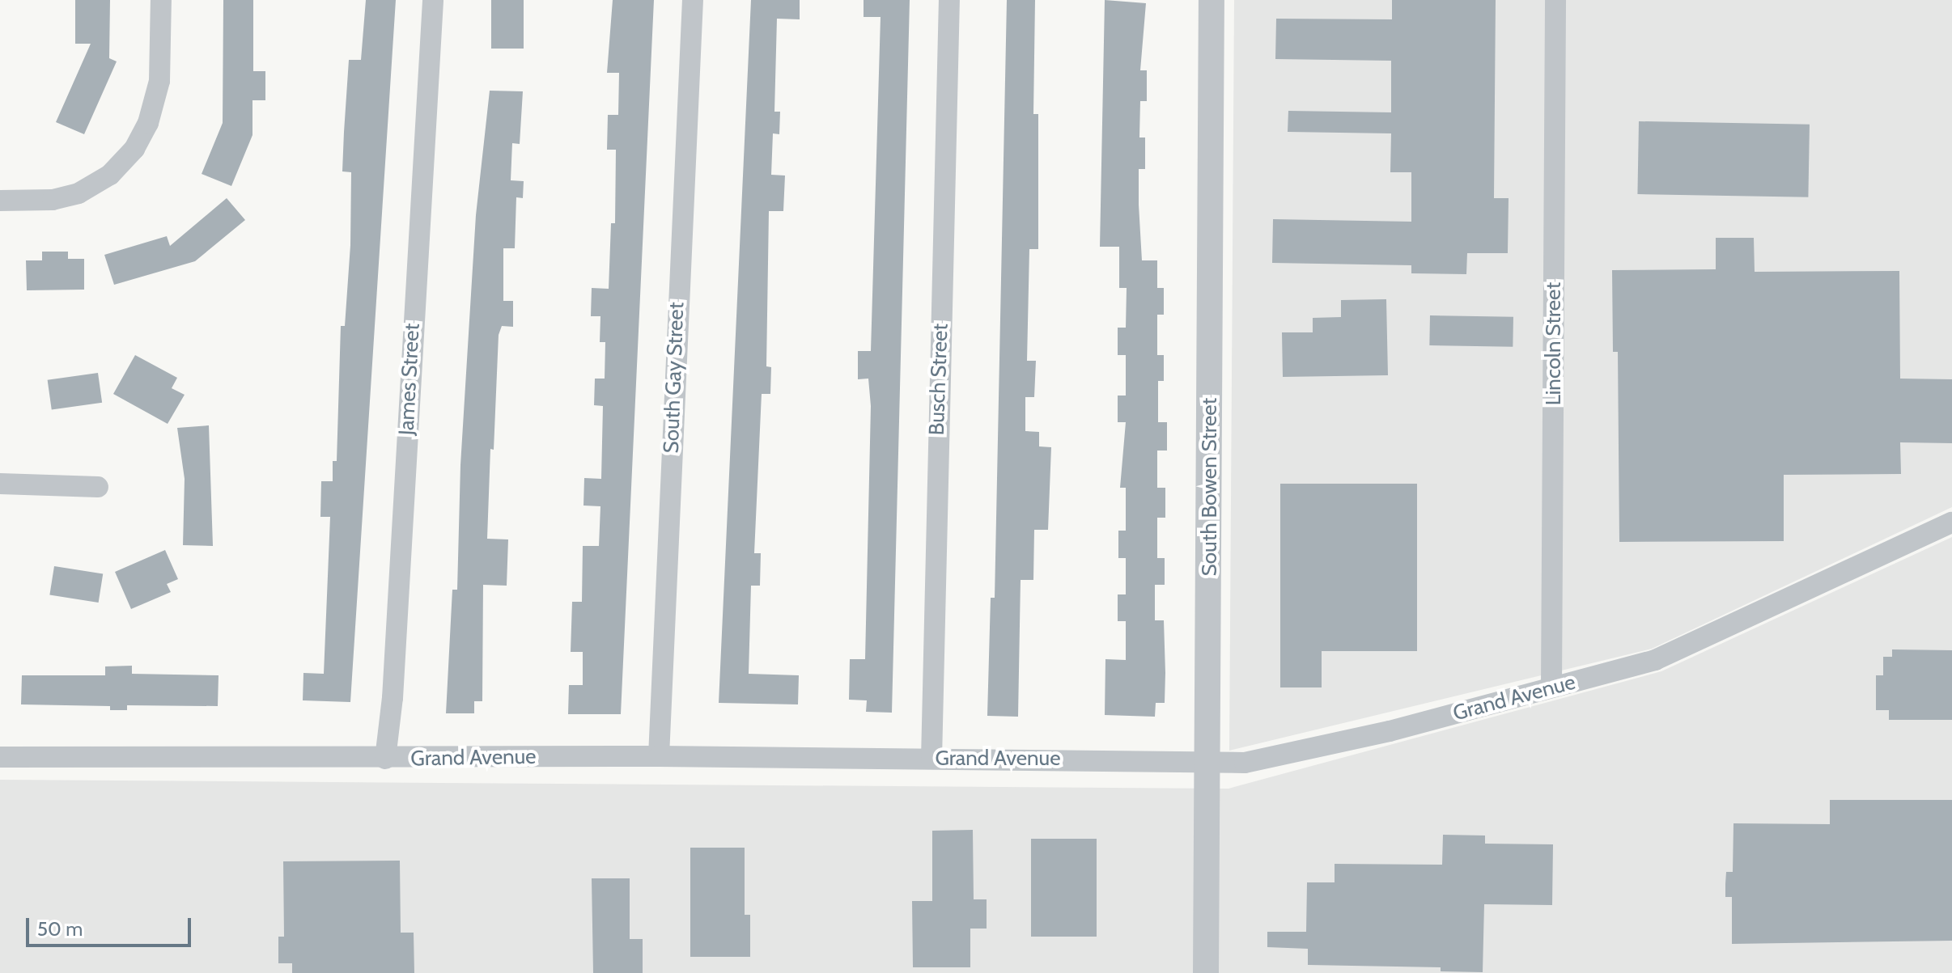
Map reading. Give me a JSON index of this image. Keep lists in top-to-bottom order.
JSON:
{
  "streets": {
    "street": [
      "Lincoln Street",
      "South Gay Street",
      "James Street",
      "Busch Street",
      "South Bowen Street",
      "Grand Avenue"
    ]
  },
  "crossings": [
    ["Lincoln Street", "Grand Avenue"],
    ["South Gay Street", "Grand Avenue"],
    ["James Street", "Grand Avenue"],
    ["Busch Street", "Grand Avenue"],
    ["South Bowen Street", "Grand Avenue"]
  ],
  "scale_bar": "50 m"
}
